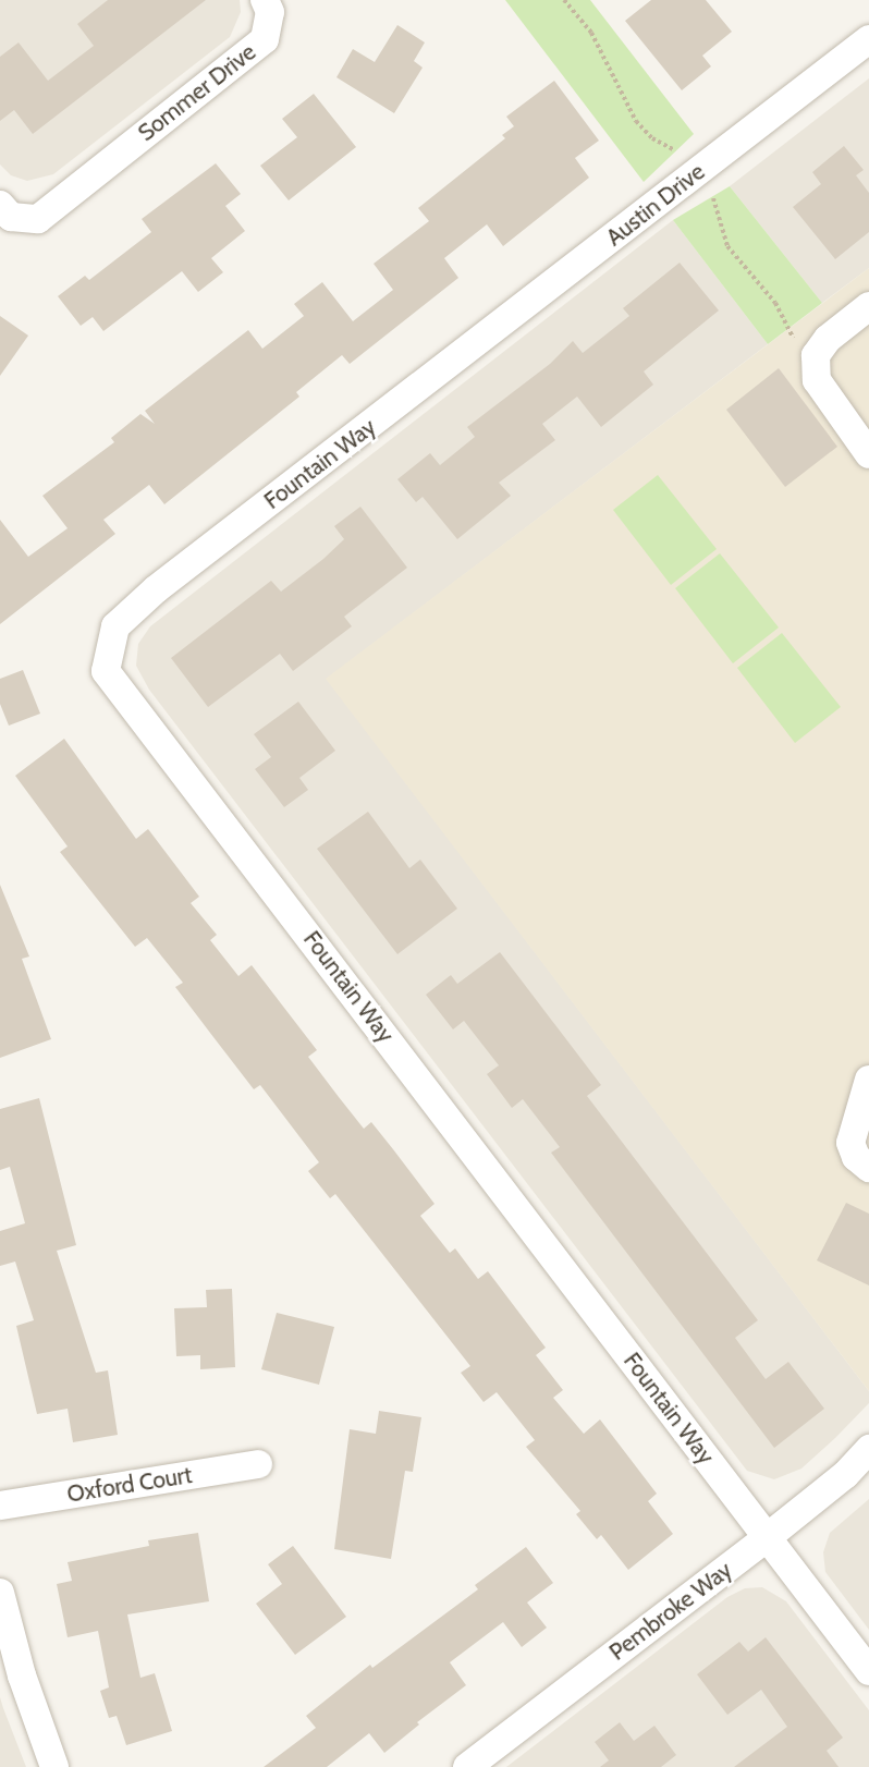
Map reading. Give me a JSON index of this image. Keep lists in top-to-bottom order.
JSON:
{
  "streets": {
    "street": [
      "Sommer Drive",
      "Austin Drive",
      "Fountain Way",
      "Oxford Court",
      "Pembroke Way"
    ]
  },
  "crossings": [
    ["Austin Drive", "Fountain Way"],
    ["Fountain Way", "Pembroke Way"]
  ]
}
